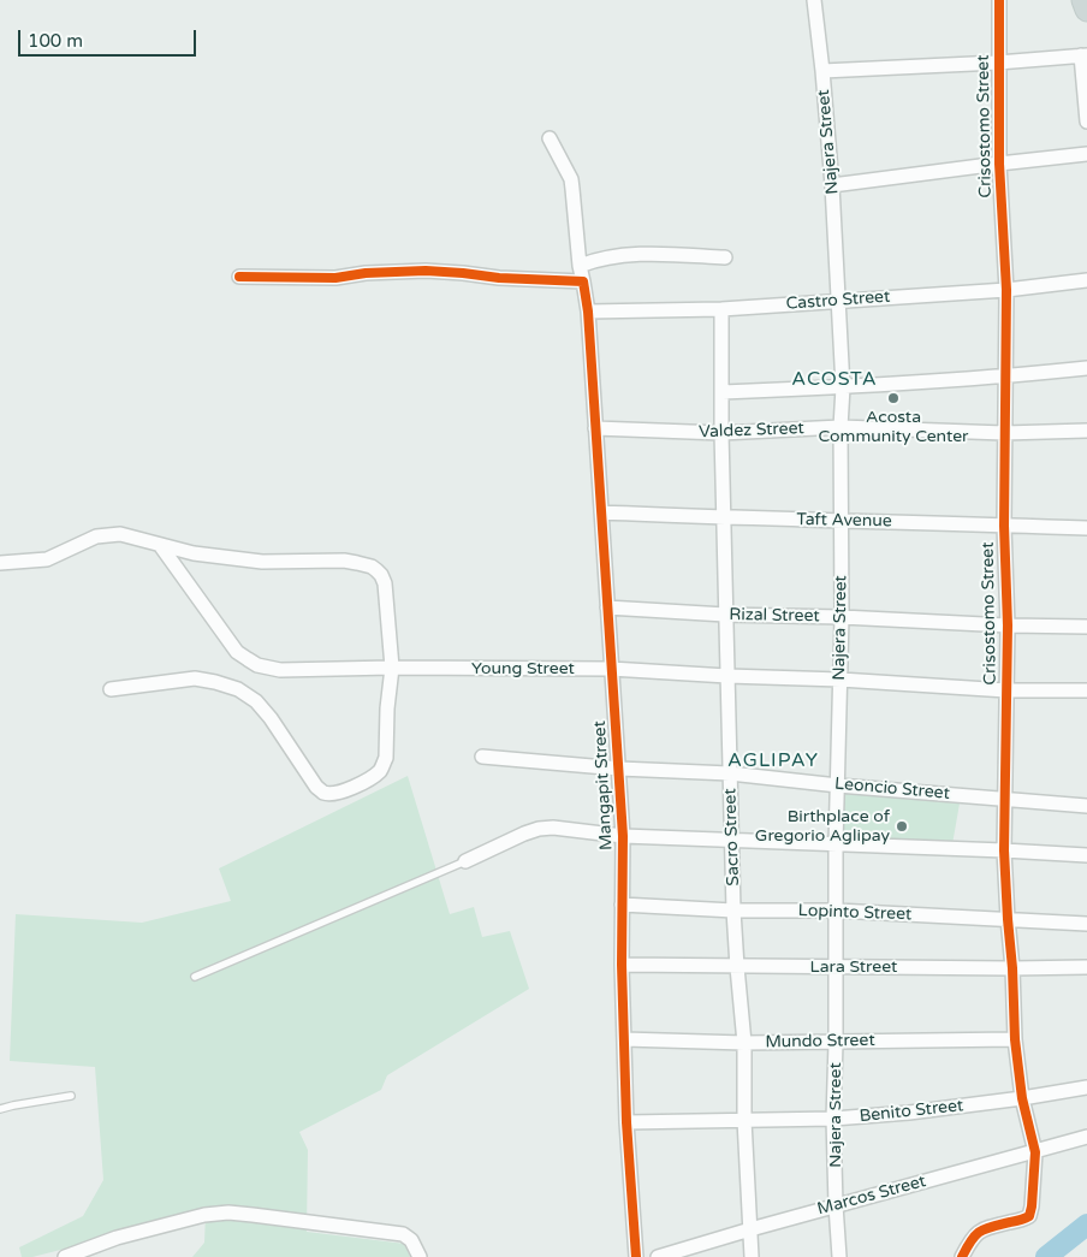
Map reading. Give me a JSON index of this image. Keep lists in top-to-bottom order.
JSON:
{
  "streets": {
    "street": [
      "Crisostomo Street",
      "Najera Street",
      "Castro Street",
      "Valdez Street",
      "Taft Avenue",
      "Rizal Street",
      "Young Street",
      "Mangapit Street",
      "Leoncio Street",
      "Sacro Street",
      "Lopinto Street",
      "Lara Street",
      "Mundo Street",
      "Benito Street",
      "Marcos Street"
    ]
  },
  "crossings": [
    ["Crisostomo Street", "Castro Street"],
    ["Crisostomo Street", "Valdez Street"],
    ["Crisostomo Street", "Taft Avenue"],
    ["Crisostomo Street", "Rizal Street"],
    ["Crisostomo Street", "Young Street"],
    ["Crisostomo Street", "Leoncio Street"],
    ["Crisostomo Street", "Lopinto Street"],
    ["Crisostomo Street", "Lara Street"],
    ["Crisostomo Street", "Mundo Street"],
    ["Crisostomo Street", "Benito Street"],
    ["Crisostomo Street", "Marcos Street"],
    ["Najera Street", "Castro Street"],
    ["Najera Street", "Valdez Street"],
    ["Najera Street", "Taft Avenue"],
    ["Najera Street", "Rizal Street"],
    ["Najera Street", "Young Street"],
    ["Najera Street", "Leoncio Street"],
    ["Najera Street", "Lopinto Street"],
    ["Najera Street", "Lara Street"],
    ["Najera Street", "Mundo Street"],
    ["Najera Street", "Benito Street"],
    ["Najera Street", "Marcos Street"],
    ["Castro Street", "Mangapit Street"],
    ["Castro Street", "Sacro Street"],
    ["Valdez Street", "Mangapit Street"],
    ["Valdez Street", "Sacro Street"],
    ["Taft Avenue", "Mangapit Street"],
    ["Taft Avenue", "Sacro Street"],
    ["Rizal Street", "Mangapit Street"],
    ["Rizal Street", "Sacro Street"],
    ["Young Street", "Mangapit Street"],
    ["Young Street", "Sacro Street"],
    ["Mangapit Street", "Leoncio Street"],
    ["Mangapit Street", "Lopinto Street"],
    ["Mangapit Street", "Lara Street"],
    ["Mangapit Street", "Mundo Street"],
    ["Mangapit Street", "Benito Street"],
    ["Leoncio Street", "Sacro Street"],
    ["Sacro Street", "Lopinto Street"],
    ["Sacro Street", "Lara Street"],
    ["Sacro Street", "Mundo Street"],
    ["Sacro Street", "Benito Street"],
    ["Sacro Street", "Marcos Street"]
  ],
  "districts": ["ACOSTA", "AGLIPAY"],
  "places": ["Acosta Community Center", "Birthplace of Gregorio Aglipay"],
  "scale_bar": "100 m"
}
